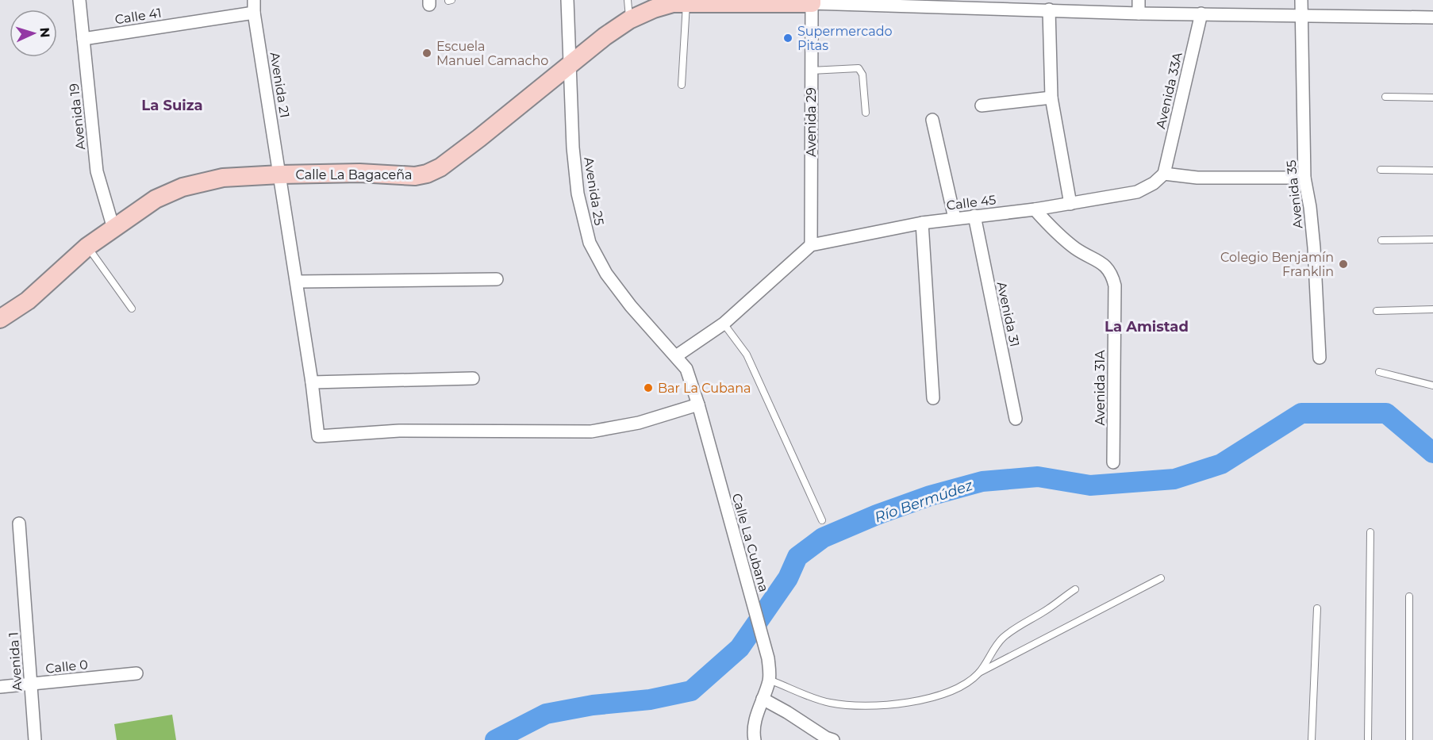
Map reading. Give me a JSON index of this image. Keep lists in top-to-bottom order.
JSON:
{
  "streets": {
    "street": [
      "Calle 41",
      "Avenida 21",
      "Avenida 33A",
      "Avenida 19",
      "Avenida 29",
      "Calle La Bagaceña",
      "Avenida 25",
      "Avenida 35",
      "Calle 45",
      "Avenida 31",
      "Avenida 31A",
      "Calle La Cubana",
      "Avenida 1",
      "Calle 0"
    ]
  },
  "crossings": [
    ["Calle 41", "Avenida 21"],
    ["Calle 41", "Avenida 19"],
    ["Avenida 21", "Calle La Bagaceña"],
    ["Avenida 21", "Calle La Cubana"],
    ["Avenida 33A", "Calle 45"],
    ["Avenida 19", "Calle La Bagaceña"],
    ["Avenida 29", "Calle La Bagaceña"],
    ["Avenida 29", "Calle 45"],
    ["Calle La Bagaceña", "Avenida 25"],
    ["Avenida 25", "Calle La Cubana"],
    ["Calle 45", "Avenida 31"],
    ["Calle 45", "Avenida 31A"],
    ["Avenida 1", "Calle 0"]
  ],
  "districts": ["La Suiza", "La Amistad"],
  "water": ["Río Bermúdez"],
  "places": [
    "Supermercado Pitas",
    "Escuela Manuel Camacho",
    "Colegio Benjamín Franklin",
    "Bar La Cubana"
  ],
  "north": "right"
}
